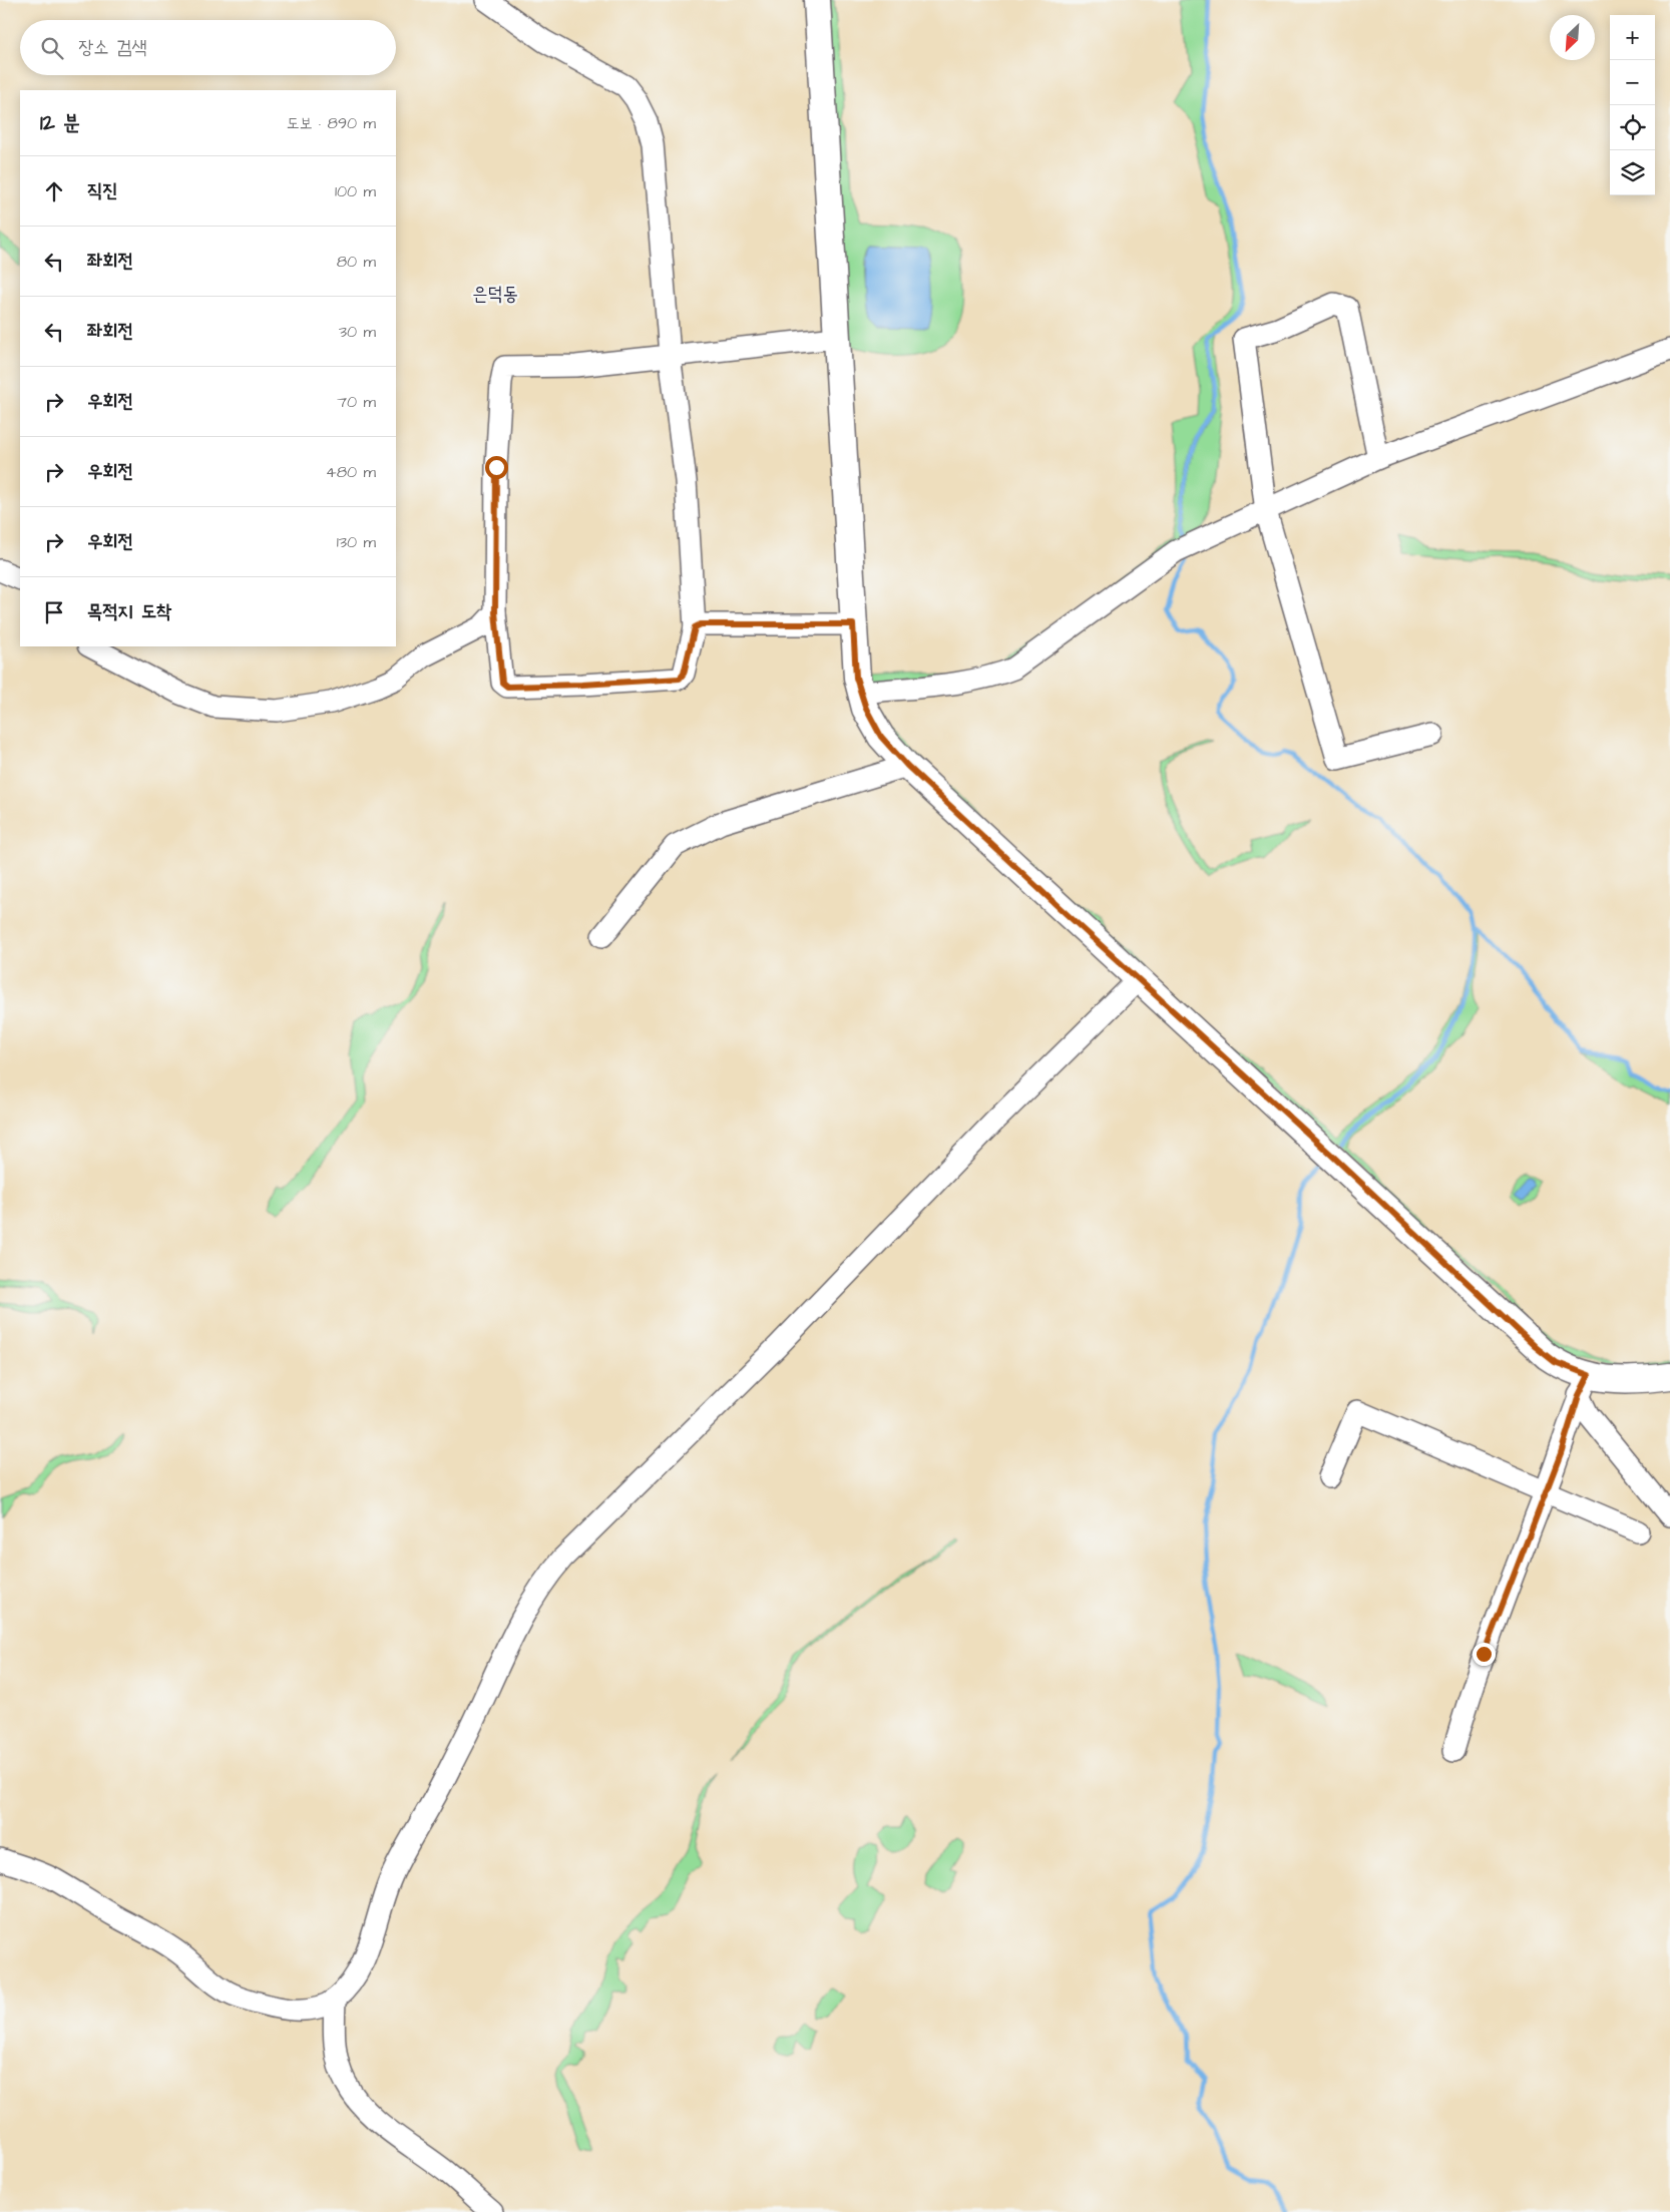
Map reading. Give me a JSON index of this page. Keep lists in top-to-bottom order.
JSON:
{
  "districts": ["은덕동"],
  "north": "bottom left",
  "page": {
    "map_buttons": ["+", "−"],
    "search": "장소 검색",
    "heading": ["12 분", "도보 · 890 m"],
    "list": [
      ["직진", "100 m"],
      ["좌회전", "80 m"],
      ["좌회전", "30 m"],
      ["우회전", "70 m"],
      ["우회전", "480 m"],
      ["우회전", "130 m"],
      "목적지 도착"
    ]
  }
}
